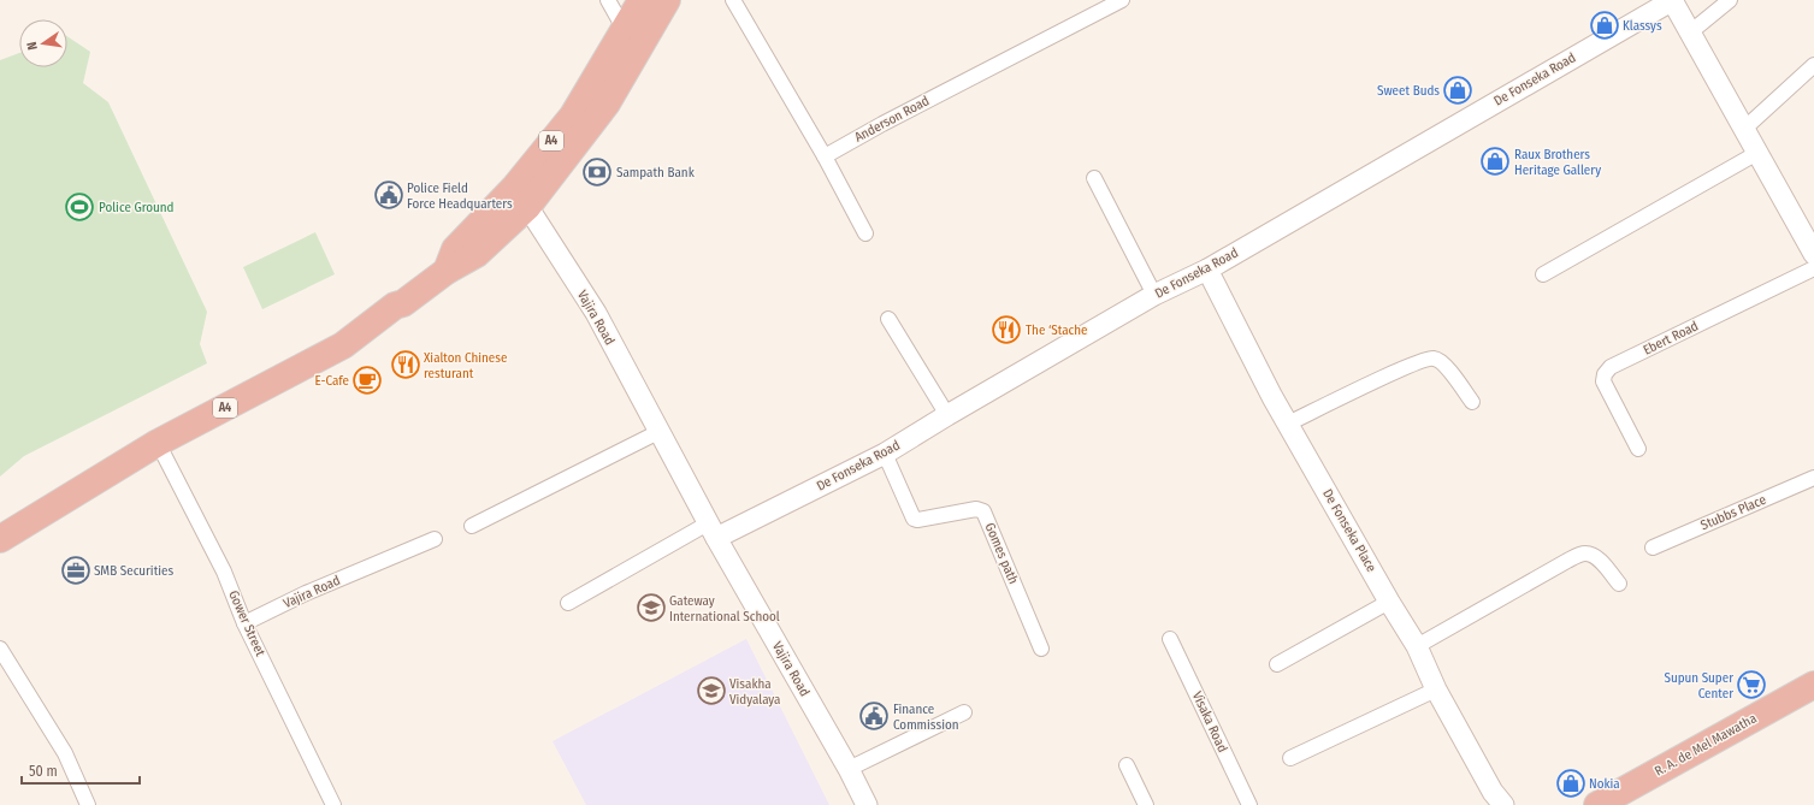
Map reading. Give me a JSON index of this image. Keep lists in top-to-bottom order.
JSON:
{
  "streets": {
    "highway": ["A4", "R. A. de Mel Mawatha"],
    "street": [
      "De Fonseka Road",
      "Anderson Road",
      "Vajira Road",
      "Ebert Road",
      "Stubbs Place",
      "De Fonseka Place",
      "Gomes path",
      "Gower Street",
      "Visaka Road"
    ]
  },
  "crossings": [
    ["De Fonseka Road", "Vajira Road"],
    ["De Fonseka Road", "De Fonseka Place"],
    ["De Fonseka Road", "Gomes path"],
    ["A4", "Vajira Road"],
    ["A4", "Gower Street"],
    ["Vajira Road", "Gower Street"]
  ],
  "places": {
    "shop": [
      "Klassys",
      "Sweet Buds",
      "Raux Brothers Heritage Gallery",
      "Nokia"
    ],
    "bank": ["Sampath Bank"],
    "public building": ["Police Field Force Headquarters", "Finance Commission"],
    "sports": ["Police Ground"],
    "restaurant": ["The ‘Stache", "Xialton Chinese resturant"],
    "cafe": ["E-Cafe"],
    "office": ["SMB Securities"],
    "school or university": ["Gateway International School", "Visakha Vidyalaya"],
    "supermarket": ["Supun Super Center"]
  },
  "scale_bar": "50 m",
  "north": "left"
}
